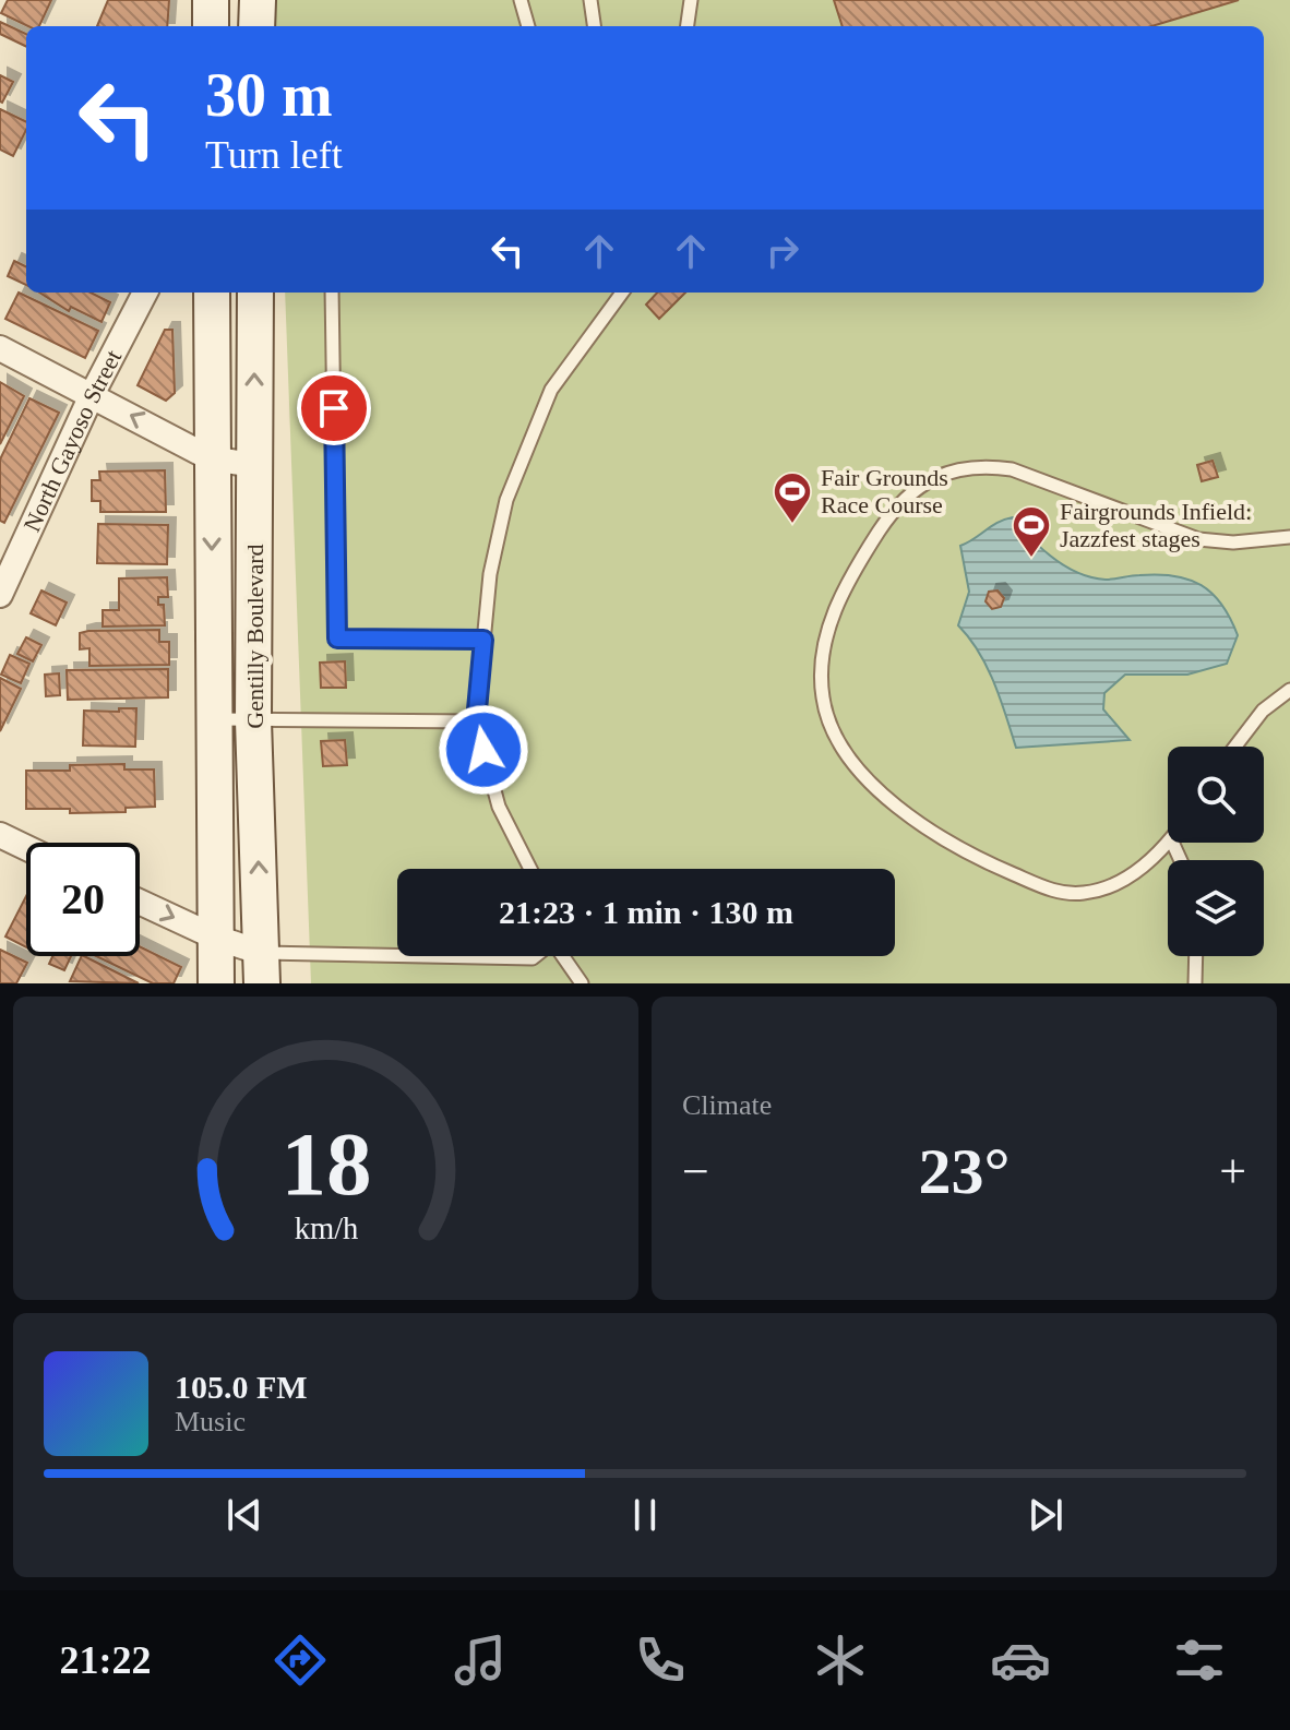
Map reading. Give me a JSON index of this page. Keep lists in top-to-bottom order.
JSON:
{
  "streets": {
    "main road": ["Gentilly Boulevard"],
    "street": ["North Gayoso Street"]
  },
  "places": {
    "sports": ["Fair Grounds Race Course", "Fairgrounds Infield: Jazzfest stages"]
  },
  "page": {
    "turn": ["30 m", "Turn left"],
    "limit": "20",
    "trip": "21:23 · 1 min · 130 m",
    "tile": "Climate",
    "heat": ["−", "23°", "+"],
    "song": ["105.0 FM", "Music"],
    "tabs": "21:22",
    "gauge": ["18", "km/h"]
  }
}
